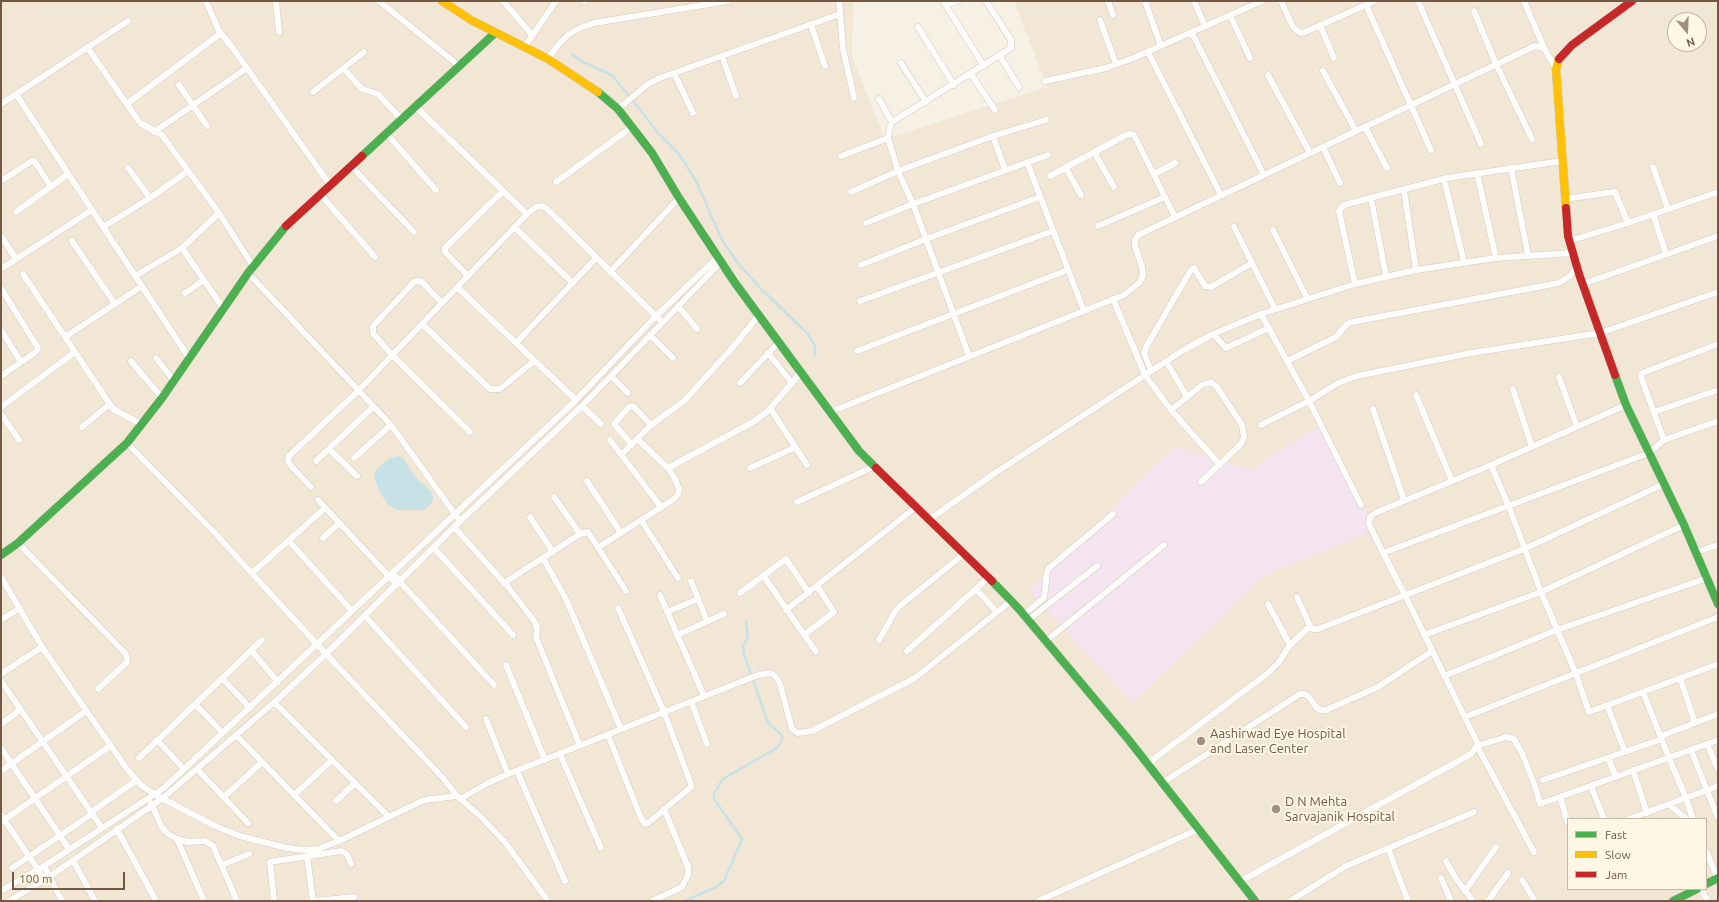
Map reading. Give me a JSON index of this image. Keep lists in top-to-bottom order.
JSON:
{
  "places": ["Aashirwad Eye Hospital and Laser Center", "D N Mehta Sarvajanik Hospital"],
  "legend": ["Fast", "Slow", "Jam"],
  "scale_bar": "100 m",
  "north": "bottom"
}
